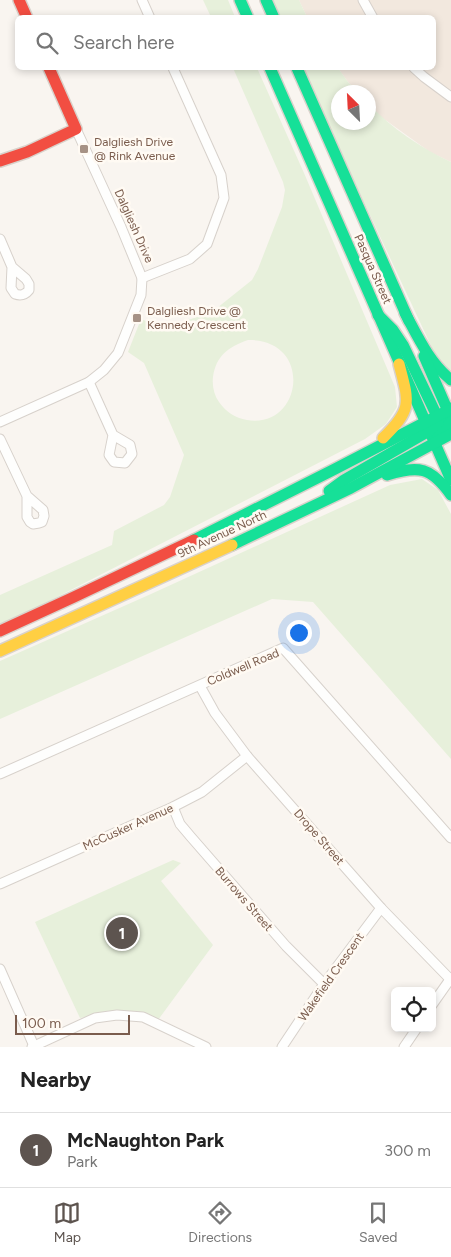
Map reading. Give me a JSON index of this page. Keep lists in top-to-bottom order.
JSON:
{
  "streets": {
    "main road": ["Dalgliesh Drive", "Pasqua Street", "9th Avenue North"],
    "street": [
      "Coldwell Road",
      "McCusker Avenue",
      "Drope Street",
      "Burrows Street",
      "Wakefield Crescent"
    ]
  },
  "crossings": [
    ["Pasqua Street", "9th Avenue North"],
    ["Coldwell Road", "Drope Street"],
    ["McCusker Avenue", "Drope Street"],
    ["McCusker Avenue", "Burrows Street"],
    ["Drope Street", "Wakefield Crescent"],
    ["Burrows Street", "Wakefield Crescent"]
  ],
  "places": {
    "transit": ["Dalgliesh Drive @ Rink Avenue", "Dalgliesh Drive @ Kennedy Crescent"]
  },
  "scale_bar": "100 m",
  "north": "top left",
  "page": {
    "search": "Search here",
    "pins": "1",
    "scale": "100 m",
    "heading": "Nearby",
    "list": [
      {
        "mark": "1",
        "name": "McNaughton Park",
        "note": "Park",
        "value": "300 m"
      }
    ],
    "nav": ["Map", "Directions", "Saved"]
  }
}
